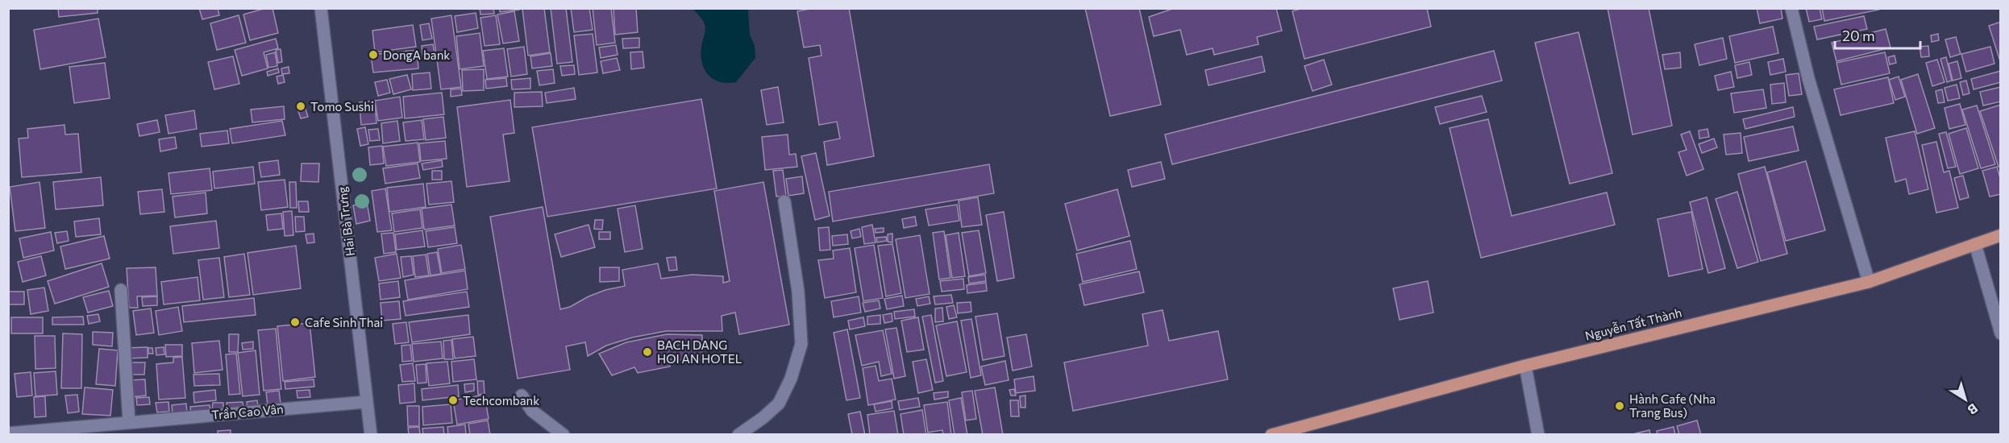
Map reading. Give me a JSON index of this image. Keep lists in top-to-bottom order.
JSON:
{
  "streets": {
    "main road": ["Nguyễn Tất Thành"],
    "street": ["Hai Bà Trưng", "Trần Cao Vân"]
  },
  "crossings": [
    ["Hai Bà Trưng", "Trần Cao Vân"]
  ],
  "places": [
    "DongA bank",
    "Tomo Sushi",
    "Cafe Sinh Thai",
    "BACH DANG HOI AN HOTEL",
    "Techcombank",
    "Hành Cafe (Nha Trang Bus)"
  ],
  "scale_bar": "20 m",
  "north": "bottom right"
}
